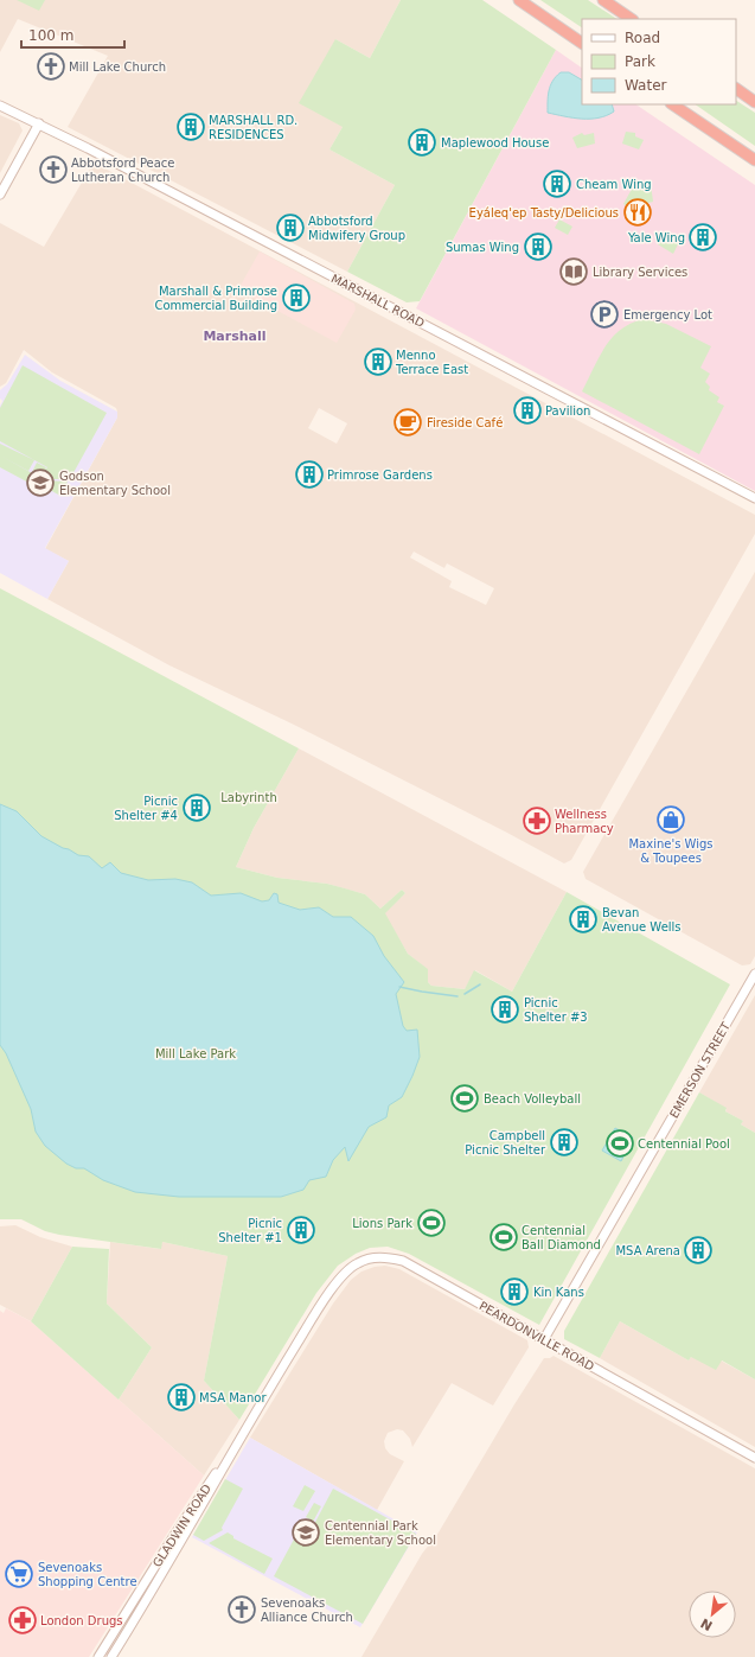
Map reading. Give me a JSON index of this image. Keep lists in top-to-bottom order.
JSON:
{
  "streets": {
    "main road": [
      "MARSHALL ROAD",
      "EMERSON STREET",
      "PEARDONVILLE ROAD",
      "GLADWIN ROAD"
    ]
  },
  "crossings": [
    ["EMERSON STREET", "PEARDONVILLE ROAD"],
    ["PEARDONVILLE ROAD", "GLADWIN ROAD"]
  ],
  "districts": ["Marshall"],
  "parks": ["Labyrinth", "Mill Lake Park"],
  "places": {
    "church": ["Mill Lake Church", "Abbotsford Peace Lutheran Church", "Sevenoaks Alliance Church"],
    "building": [
      "MARSHALL RD. RESIDENCES",
      "Maplewood House",
      "Cheam Wing",
      "Abbotsford Midwifery Group",
      "Yale Wing",
      "Sumas Wing",
      "Marshall & Primrose Commercial Building",
      "Menno Terrace East",
      "Pavilion",
      "Primrose Gardens",
      "Picnic Shelter #4",
      "Bevan Avenue Wells",
      "Picnic Shelter #3",
      "Campbell Picnic Shelter",
      "Picnic Shelter #1",
      "MSA Arena",
      "Kin Kans",
      "MSA Manor"
    ],
    "restaurant": ["Eyáleq'ep Tasty/Delicious"],
    "library": ["Library Services"],
    "parking": ["Emergency Lot"],
    "cafe": ["Fireside Café"],
    "school or university": ["Godson Elementary School", "Centennial Park Elementary School"],
    "shop": ["Maxine's Wigs & Toupees"],
    "pharmacy": ["Wellness Pharmacy", "London Drugs"],
    "sports": [
      "Beach Volleyball",
      "Centennial Pool",
      "Lions Park",
      "Centennial Ball Diamond"
    ],
    "supermarket": ["Sevenoaks Shopping Centre"]
  },
  "legend": ["Road", "Park", "Water"],
  "scale_bar": "100 m",
  "north": "bottom left"
}
